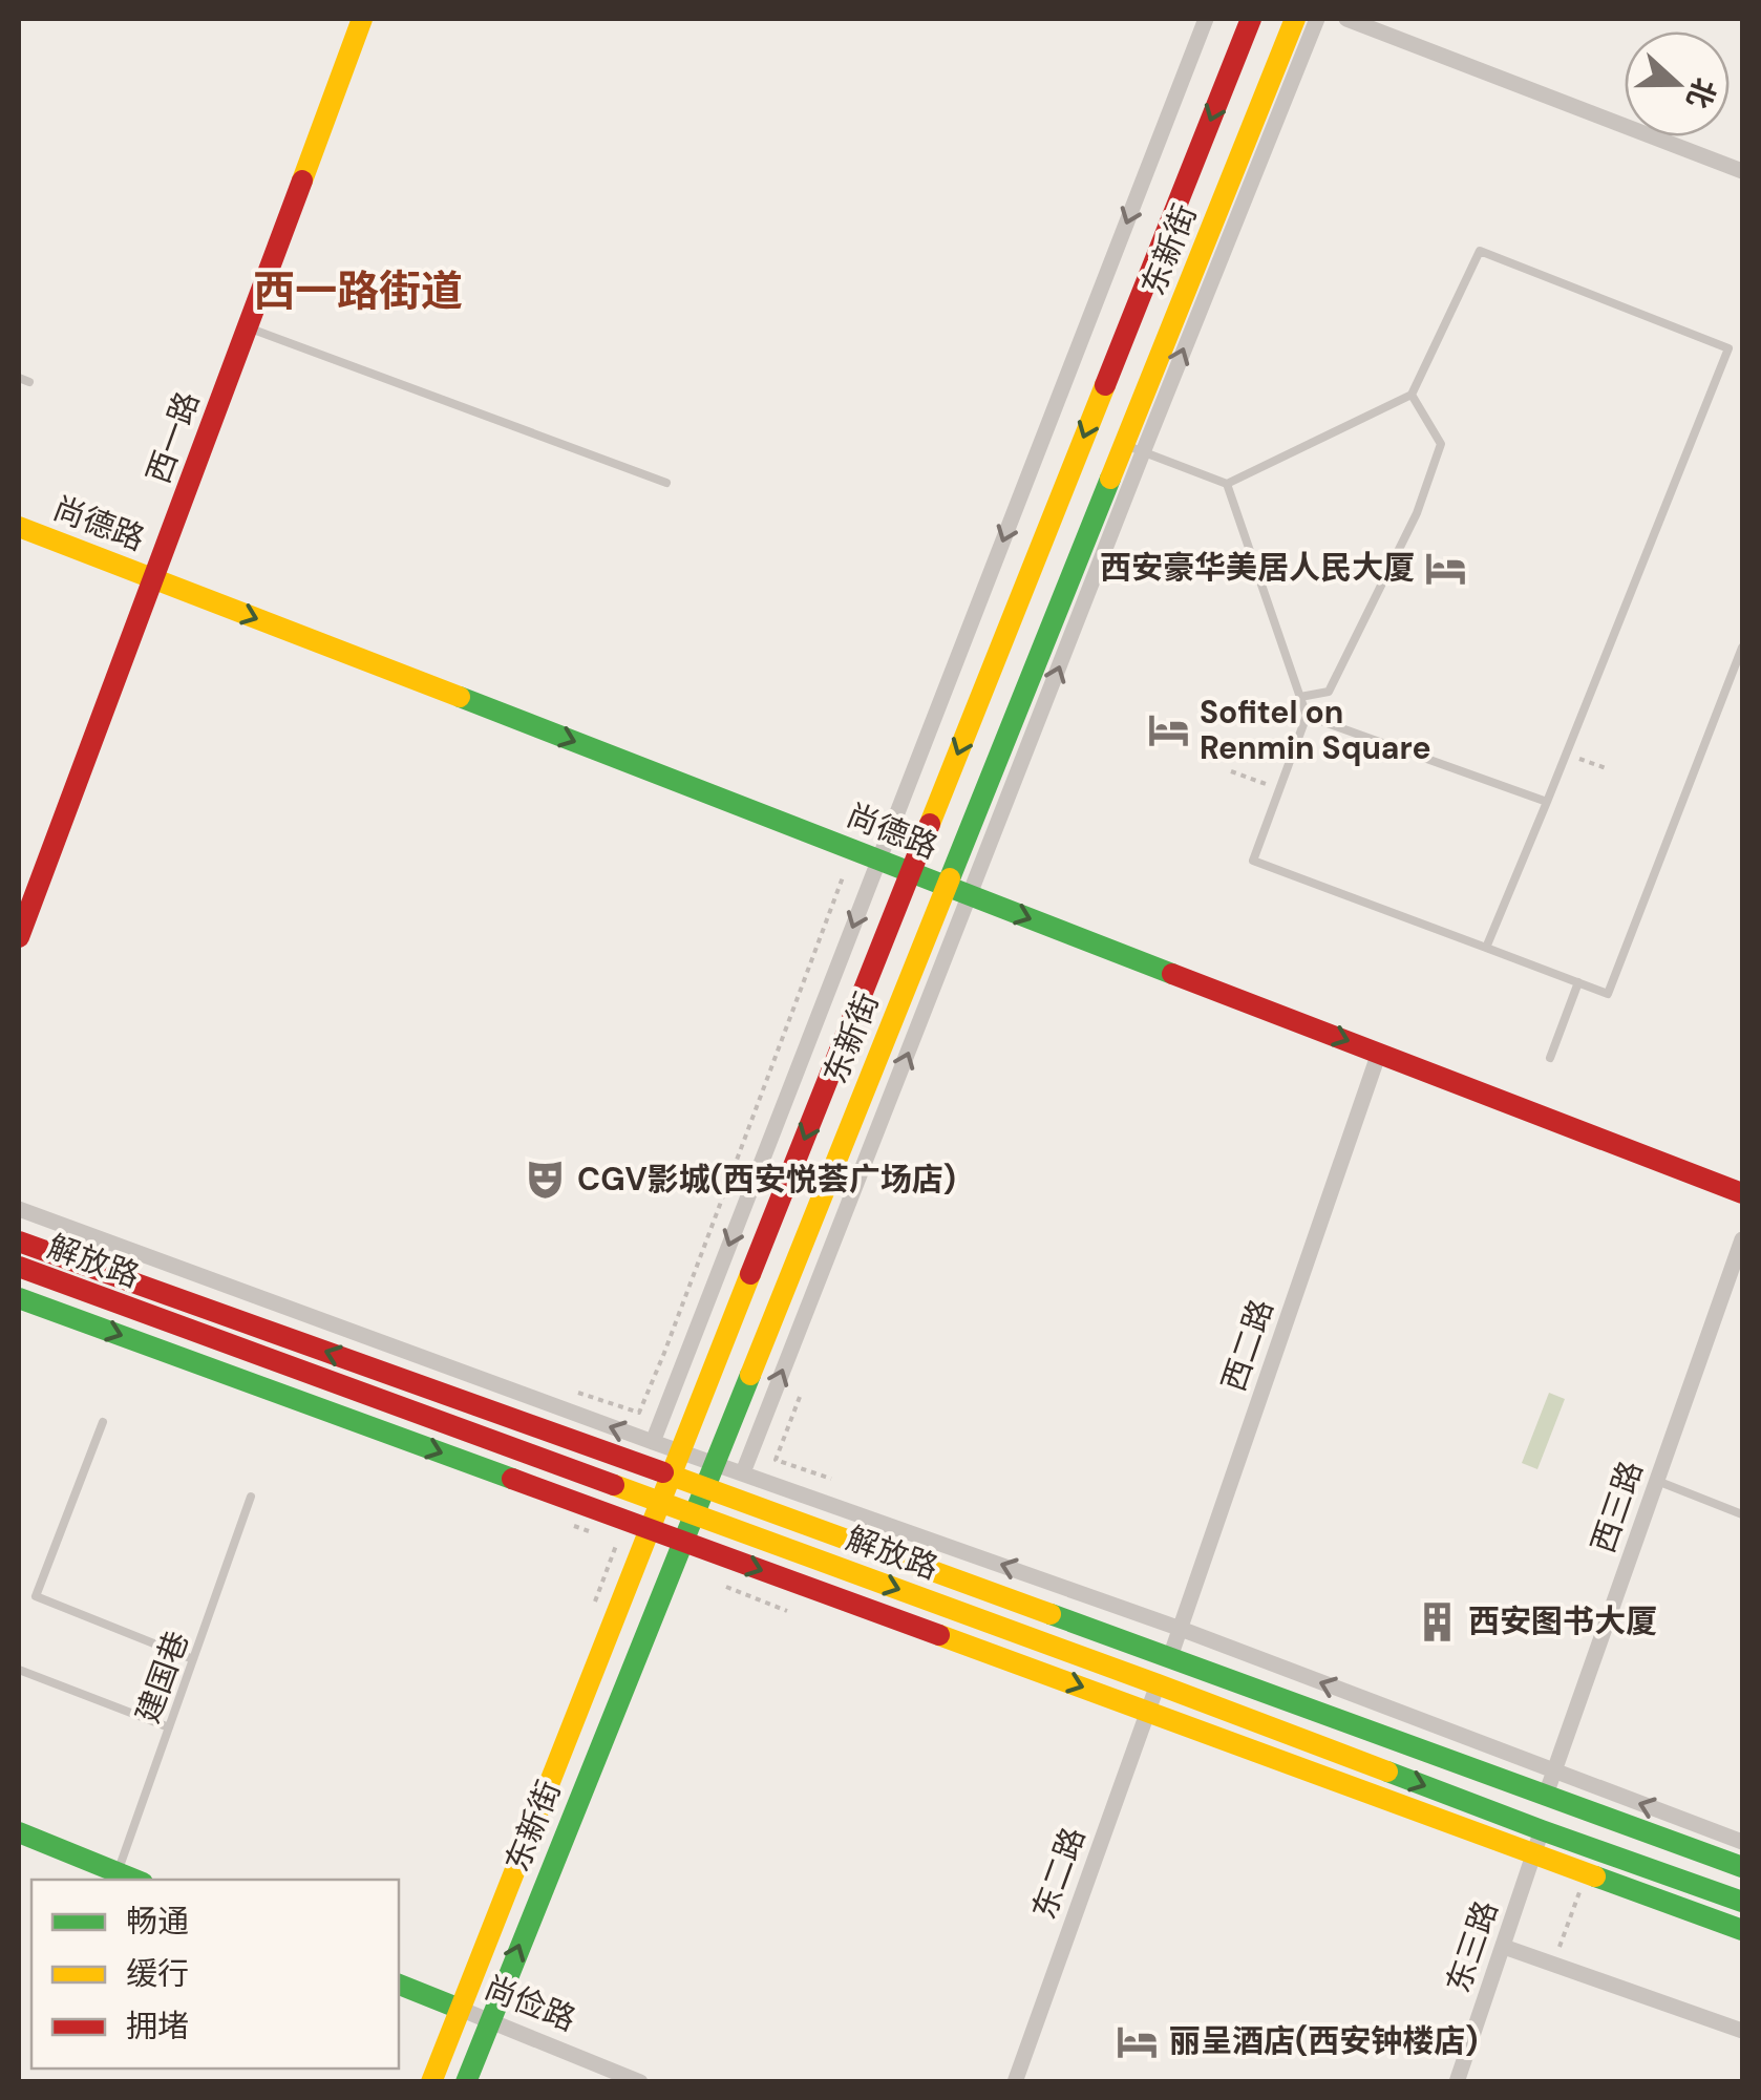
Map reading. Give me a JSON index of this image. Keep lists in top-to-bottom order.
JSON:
{
  "streets": {
    "main road": [
      "东新街",
      "西一路",
      "尚德路",
      "解放路",
      "尚俭路"
    ],
    "street": [
      "西二路",
      "西三路",
      "东二路",
      "东三路"
    ],
    "lane": ["建国巷"]
  },
  "crossings": [
    ["东新街", "尚德路"],
    ["东新街", "解放路"],
    ["东新街", "尚俭路"],
    ["西一路", "尚德路"],
    ["尚德路", "西二路"],
    ["解放路", "西二路"],
    ["解放路", "西三路"],
    ["解放路", "东二路"],
    ["解放路", "东三路"]
  ],
  "one_way": ["尚德路"],
  "districts": ["西一路街道"],
  "places": {
    "hotel": ["西安豪华美居人民大厦", "Sofitel on Renmin Square", "丽呈酒店(西安钟楼店)"],
    "theatre": ["CGV影城(西安悦荟广场店)"],
    "building": ["西安图书大厦"]
  },
  "legend": ["畅通", "缓行", "拥堵"],
  "north": "right"
}
